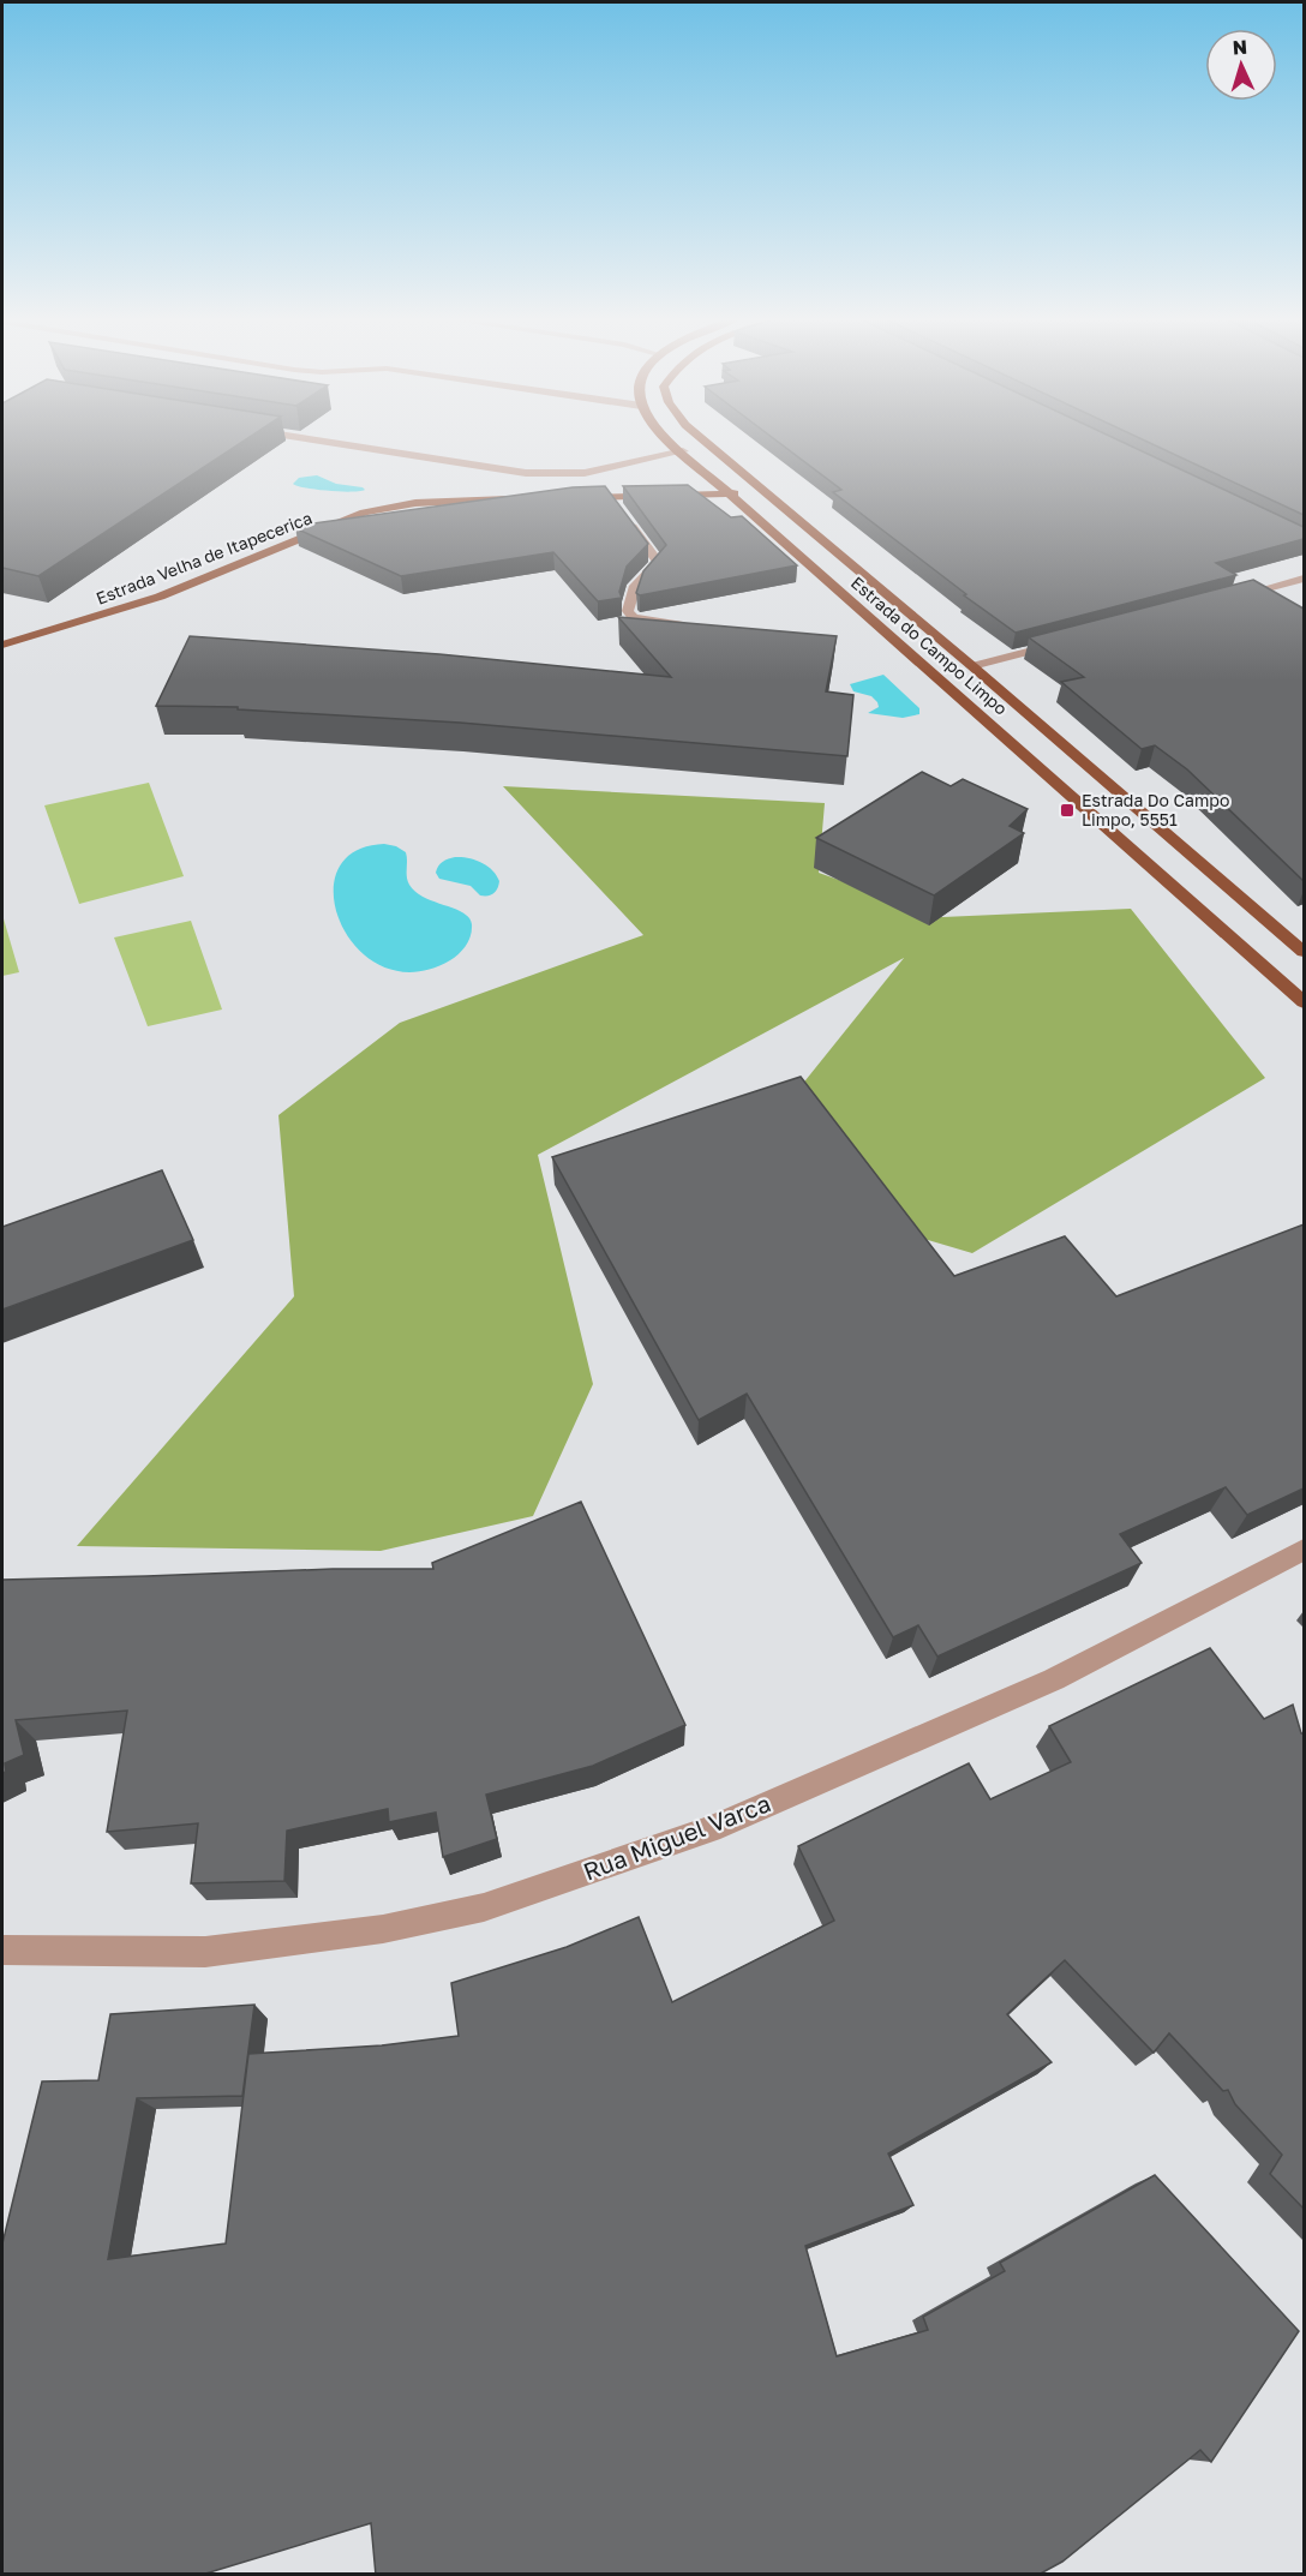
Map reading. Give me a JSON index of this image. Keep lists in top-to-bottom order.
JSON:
{
  "streets": {
    "main road": ["Estrada Velha de Itapecerica", "Estrada do Campo Limpo"],
    "street": ["Rua Miguel Varca"]
  },
  "places": {
    "transit": ["Estrada Do Campo Limpo, 5551"]
  },
  "north": "top"
}
